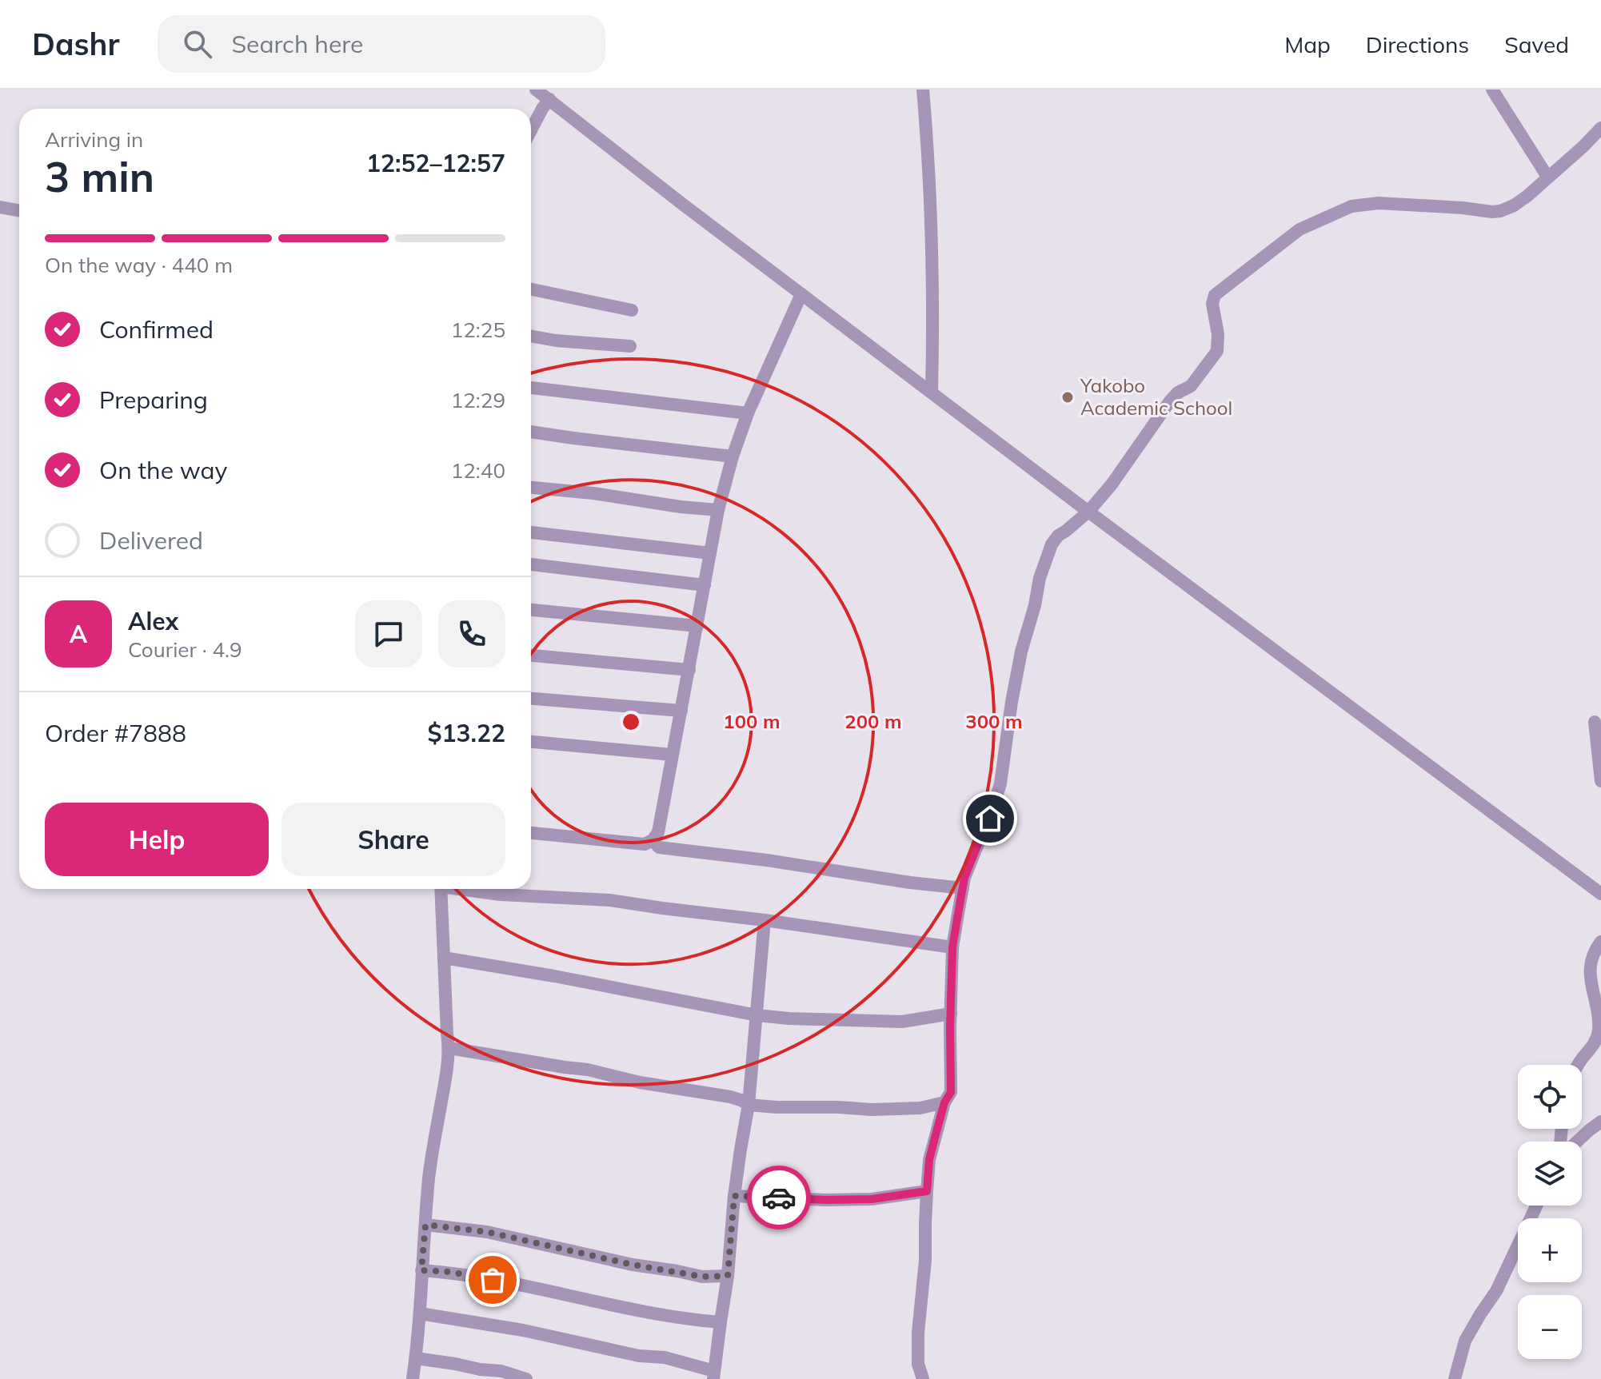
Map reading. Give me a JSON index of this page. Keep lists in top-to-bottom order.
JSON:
{
  "places": ["Yakobo Academic School"],
  "page": {
    "header": "Dashr",
    "search": "Search here",
    "nav": ["Map", "Directions", "Saved"],
    "heading": ["3 min", "Arriving in", "12:52–12:57"],
    "panel": [
      "Alex",
      "Courier · 4.9",
      "Order #7888",
      "$13.22"
    ],
    "bar": "On the way · 440 m",
    "list": [
      ["Confirmed", "12:25"],
      ["Preparing", "12:29"],
      ["On the way", "12:40"],
      "Delivered"
    ],
    "round": "A",
    "buttons": ["Help", "Share"],
    "map_buttons": ["+", "−"]
  },
  "rings": ["100 m", "200 m", "300 m"]
}
